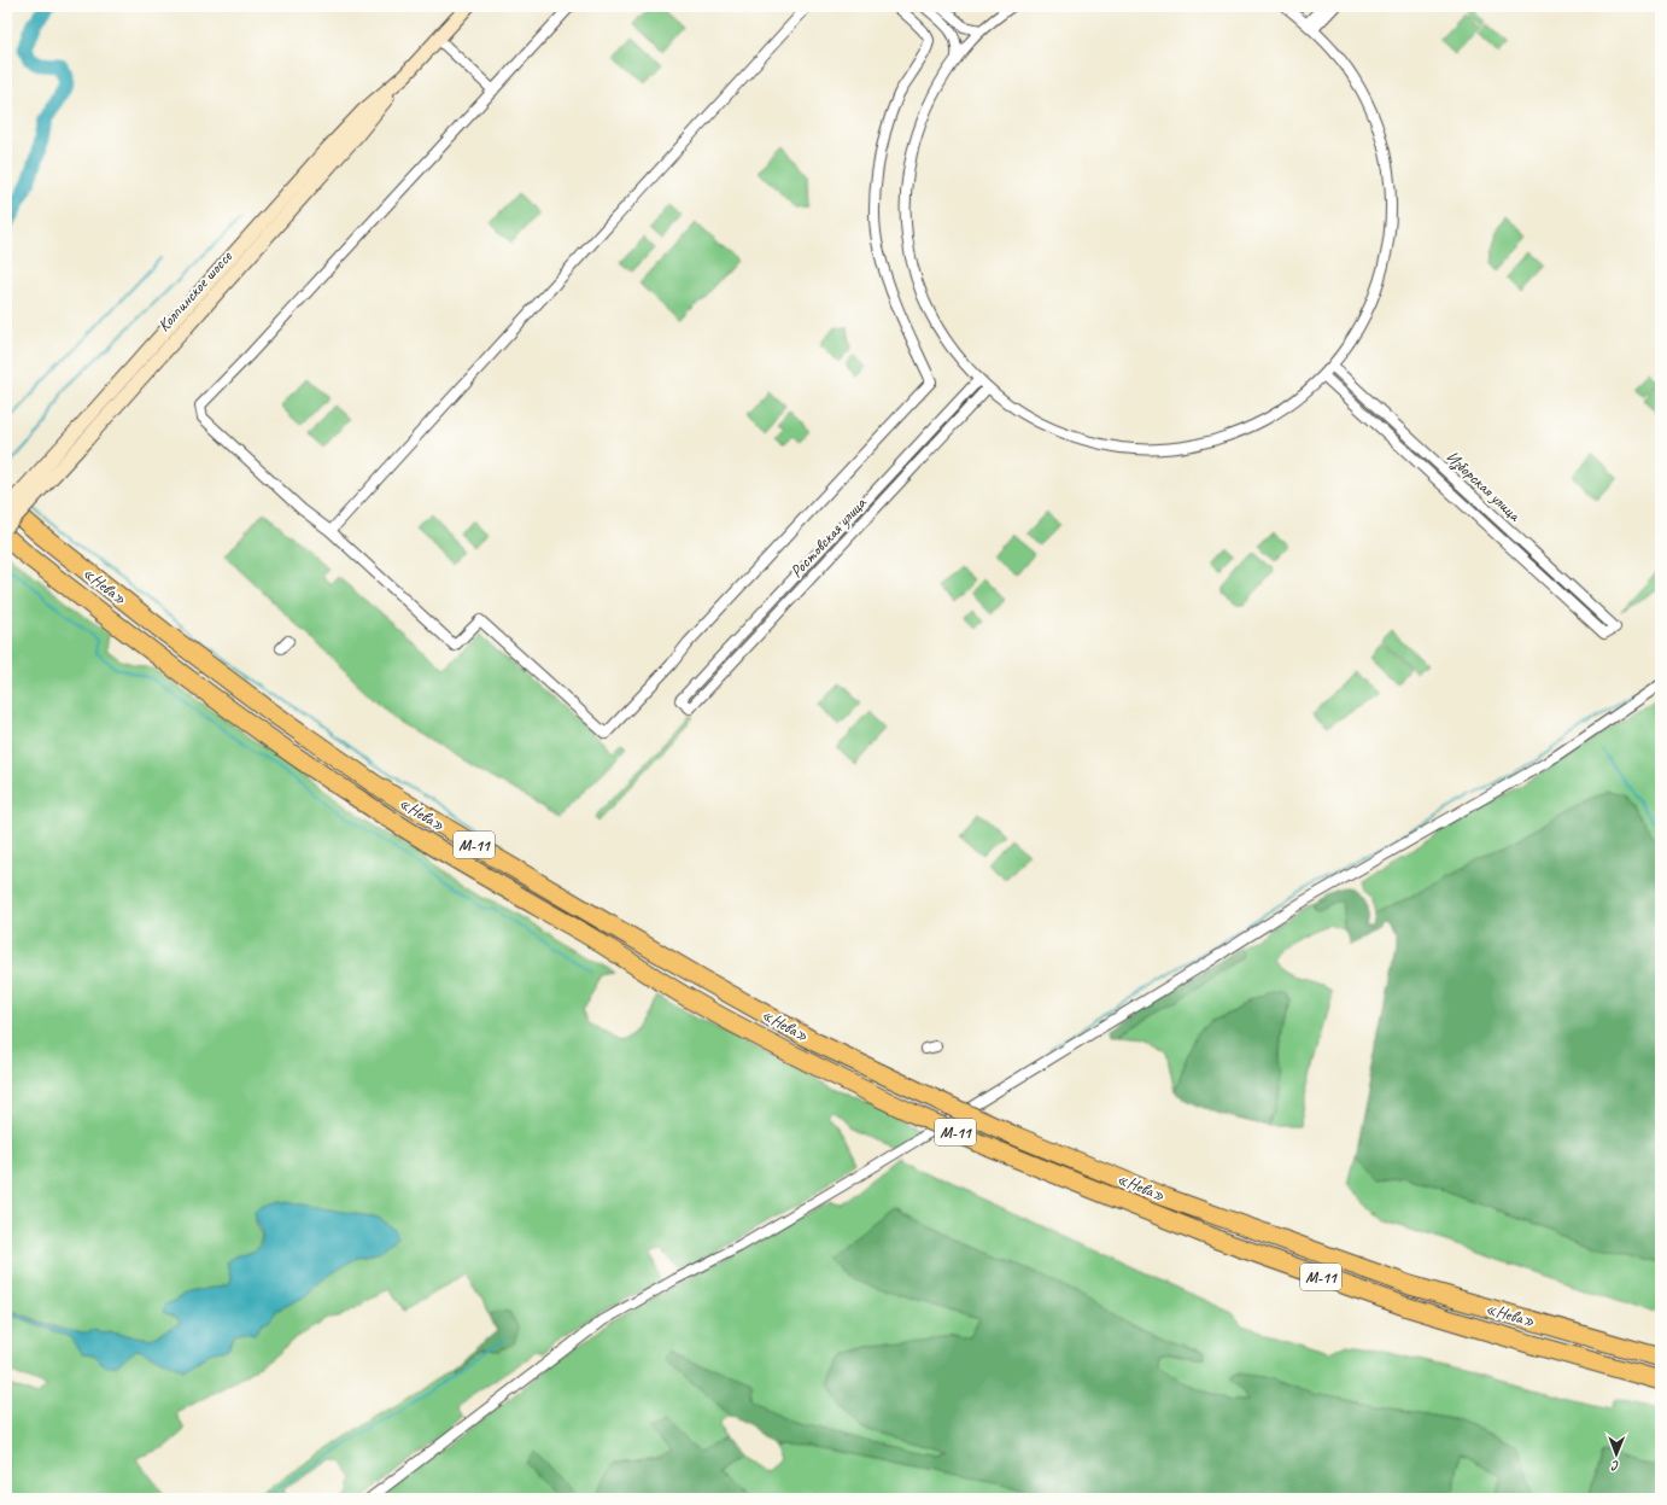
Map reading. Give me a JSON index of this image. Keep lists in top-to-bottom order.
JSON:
{
  "streets": {
    "highway": ["«Нева»", "М-11"],
    "main road": ["Колпинское шоссе"],
    "street": ["Изборская улица", "Ростовская улица"]
  },
  "crossings": [
    ["Колпинское шоссе", "«Нева»"]
  ],
  "north": "bottom"
}
